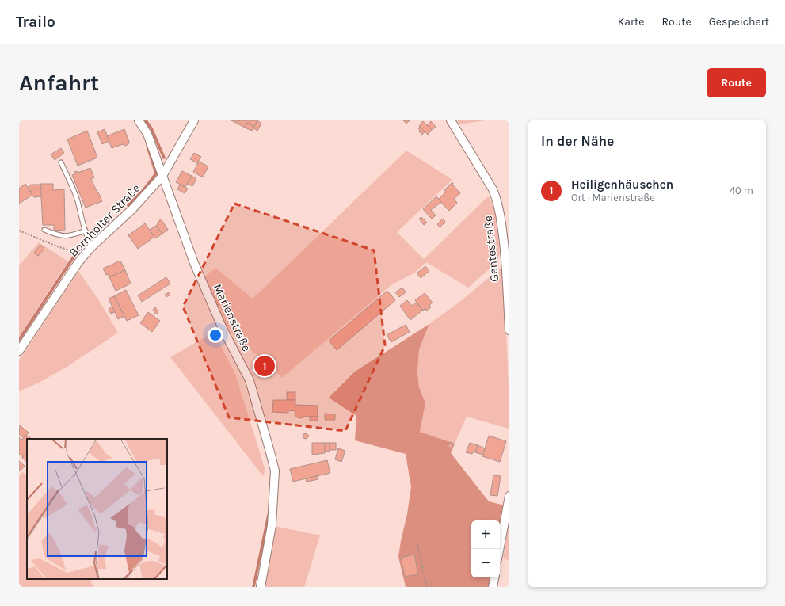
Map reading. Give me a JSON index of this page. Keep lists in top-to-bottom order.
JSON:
{
  "streets": {
    "street": ["Bornholter Straße", "Gentestraße", "Marienstraße"]
  },
  "crossings": [
    ["Bornholter Straße", "Marienstraße"]
  ],
  "page": {
    "header": "Trailo",
    "nav": ["Karte", "Route", "Gespeichert"],
    "buttons": "Route",
    "title": "Anfahrt",
    "heading": "In der Nähe",
    "list": [
      {
        "mark": "1",
        "name": "Heiligenhäuschen",
        "note": "Ort · Marienstraße",
        "value": "40 m"
      }
    ],
    "pins": "1",
    "map_buttons": ["+", "−"]
  }
}
